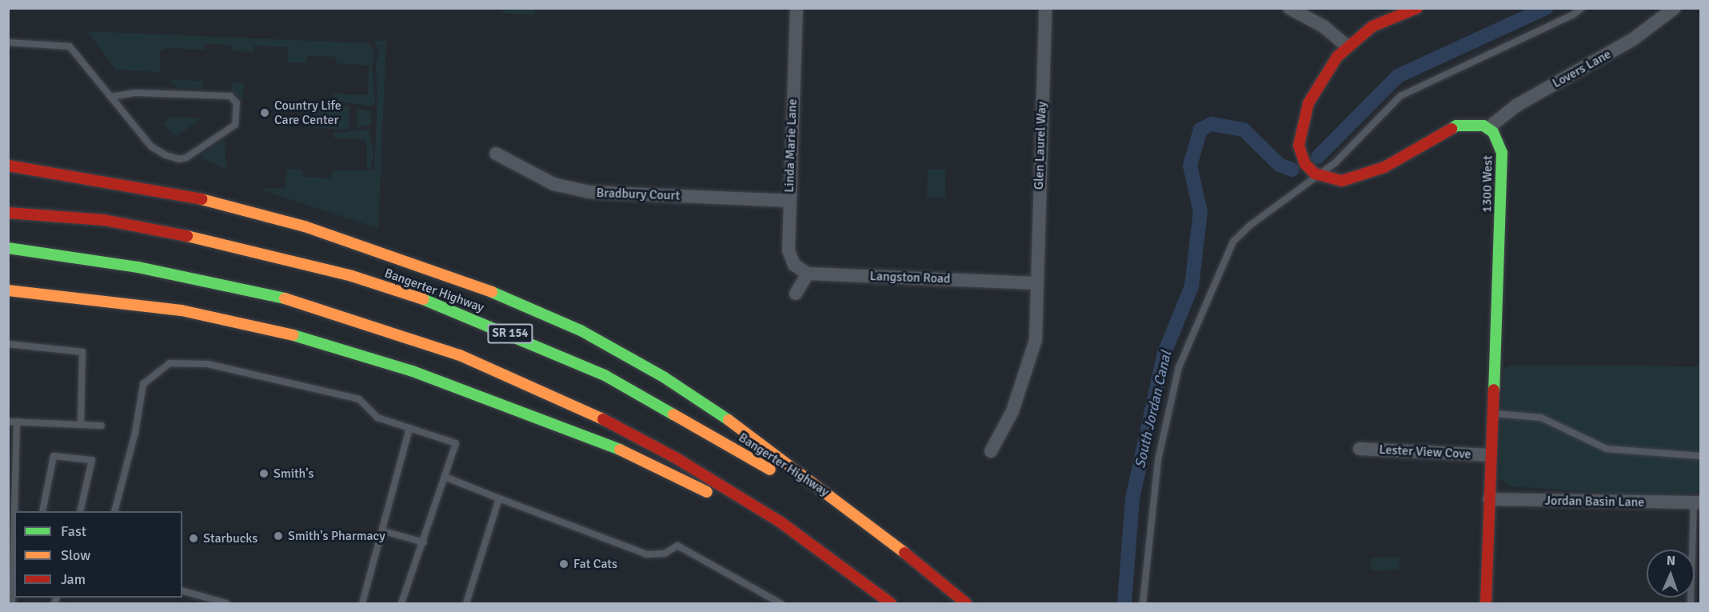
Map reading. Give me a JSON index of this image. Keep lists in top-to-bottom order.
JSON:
{
  "streets": {
    "main road": ["1300 West", "Bangerter Highway", "SR 154"],
    "street": [
      "Lovers Lane",
      "Linda Marie Lane",
      "Glen Laurel Way",
      "Bradbury Court",
      "Langston Road",
      "Lester View Cove",
      "Jordan Basin Lane"
    ]
  },
  "crossings": [
    ["Lovers Lane", "1300 West"],
    ["Linda Marie Lane", "Bradbury Court"],
    ["Linda Marie Lane", "Langston Road"],
    ["Glen Laurel Way", "Langston Road"],
    ["1300 West", "Lester View Cove"],
    ["1300 West", "Jordan Basin Lane"]
  ],
  "water": ["South Jordan Canal"],
  "places": [
    "Country Life Care Center",
    "Smith's",
    "Smith's Pharmacy",
    "Starbucks",
    "Fat Cats"
  ],
  "legend": ["Fast", "Slow", "Jam"],
  "north": "top"
}
